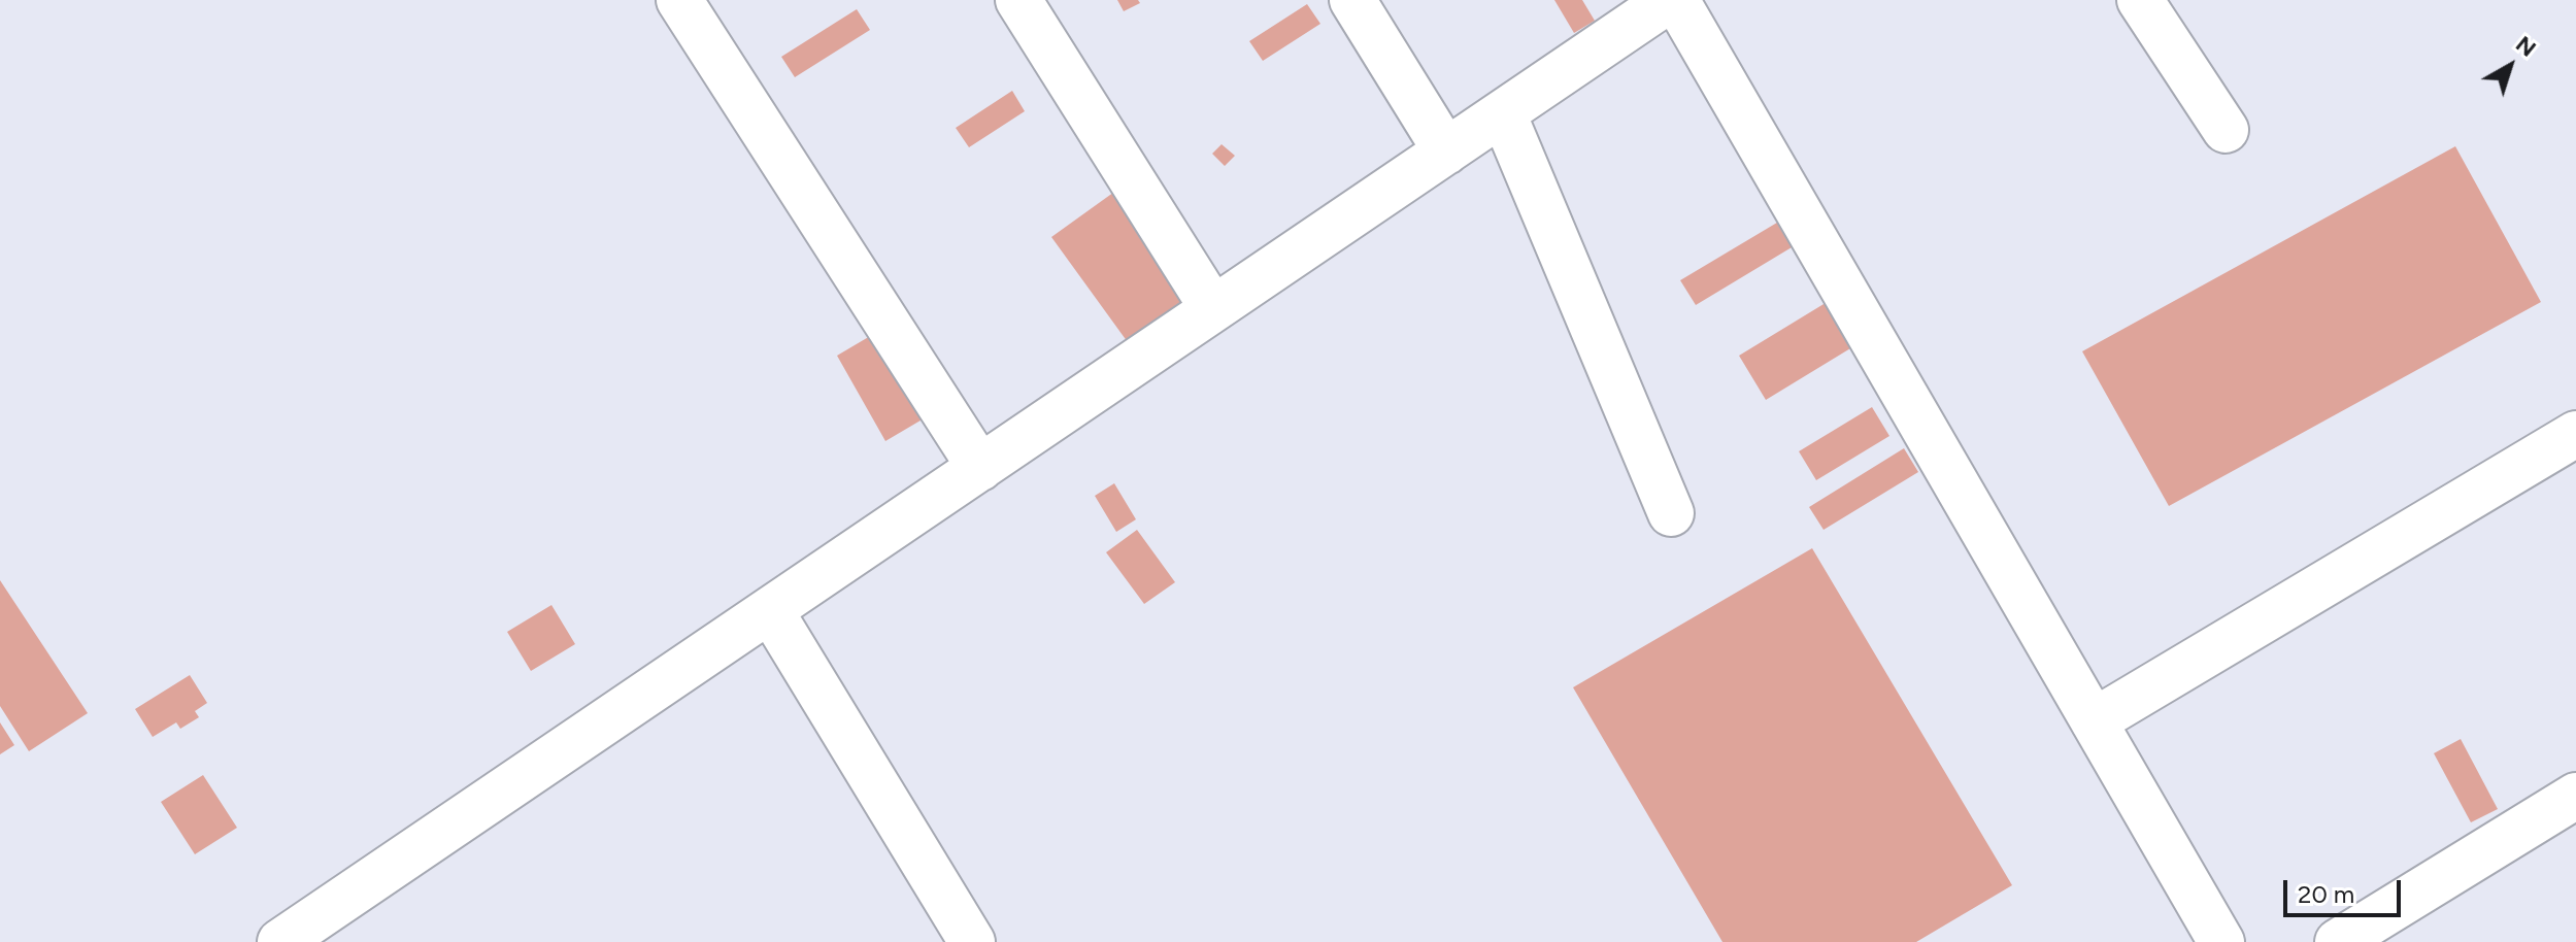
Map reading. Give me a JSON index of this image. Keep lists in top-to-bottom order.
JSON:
{
  "scale_bar": "20 m",
  "north": "top right"
}
